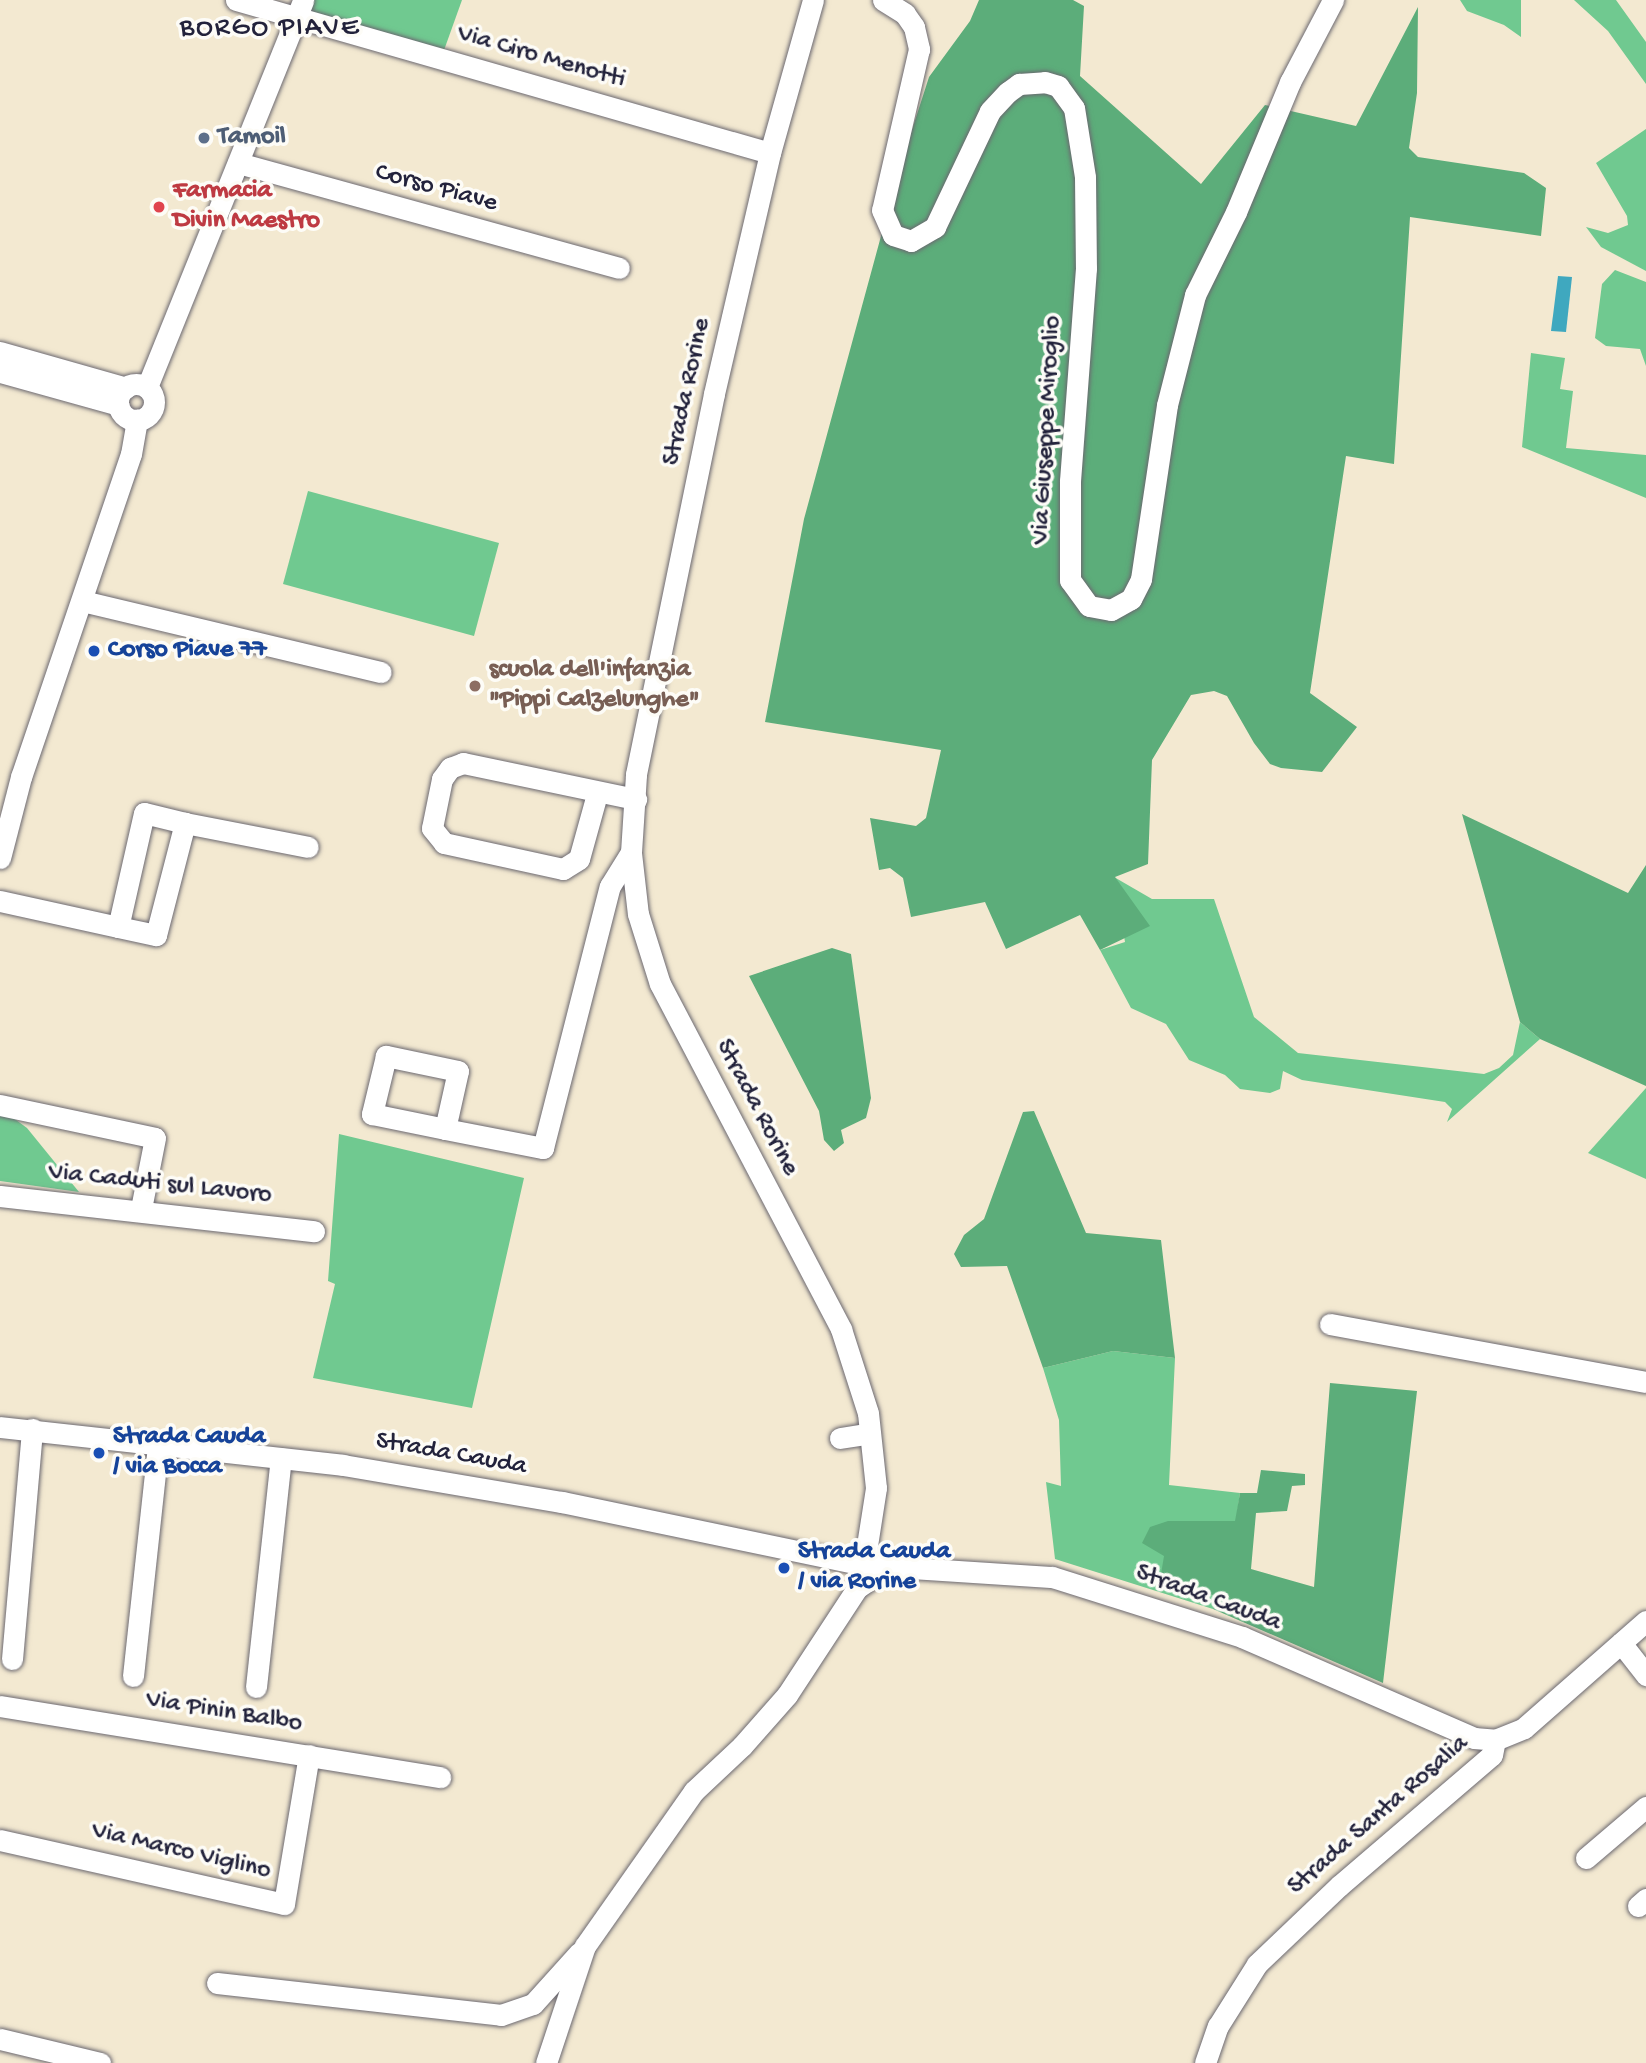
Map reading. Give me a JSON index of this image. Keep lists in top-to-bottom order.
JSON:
{
  "streets": {
    "street": [
      "Via Ciro Menotti",
      "Corso Piave",
      "Strada Rorine",
      "Via Giuseppe Miroglio",
      "Via Caduti sul Lavoro",
      "Strada Cauda",
      "Via Pinin Balbo",
      "Strada Santa Rosalia",
      "Via Marco Viglino"
    ]
  },
  "crossings": [
    ["Via Ciro Menotti", "Strada Rorine"],
    ["Strada Rorine", "Strada Cauda"],
    ["Strada Cauda", "Strada Santa Rosalia"],
    ["Via Pinin Balbo", "Via Marco Viglino"]
  ],
  "districts": ["BORGO PIAVE"],
  "places": [
    "Tamoil",
    "Farmacia Divin Maestro",
    "Corso Piave 77",
    "scuola dell'infanzia \"Pippi Calzelunghe\"",
    "Strada Cauda / via Bocca",
    "Strada Cauda / via Rorine"
  ]
}
